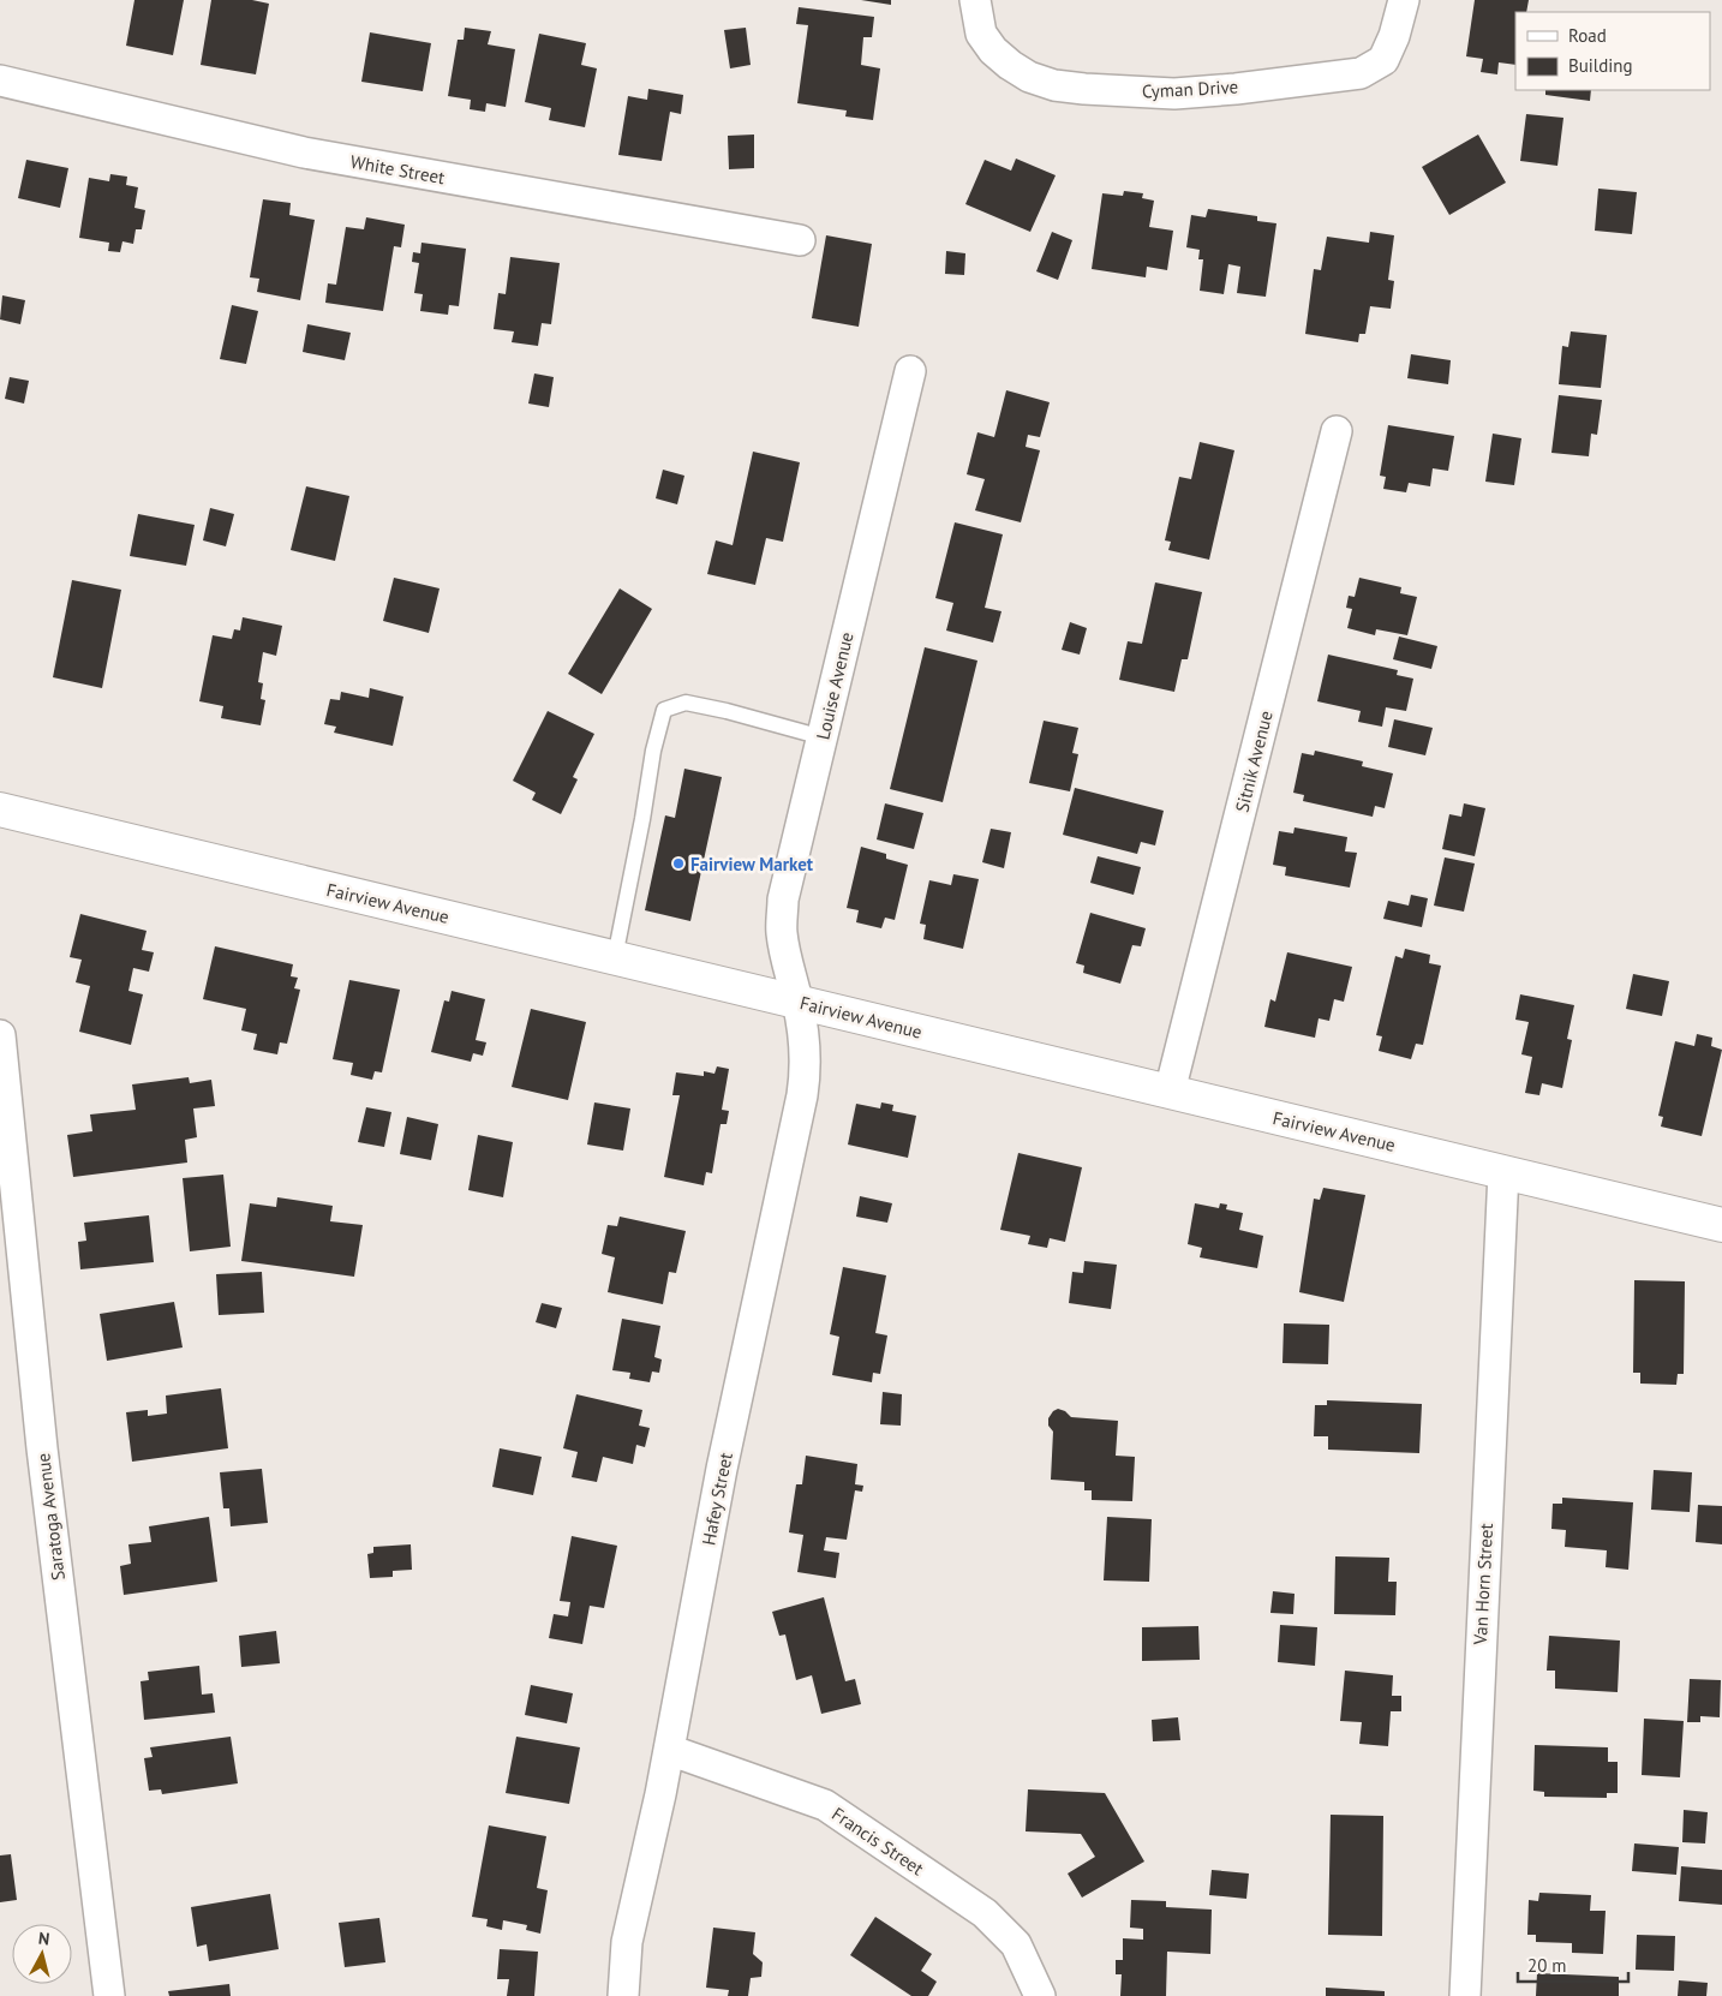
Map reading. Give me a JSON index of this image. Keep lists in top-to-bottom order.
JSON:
{
  "streets": {
    "main road": ["Fairview Avenue"],
    "street": [
      "Cyman Drive",
      "White Street",
      "Louise Avenue",
      "Sitnik Avenue",
      "Hafey Street",
      "Saratoga Avenue",
      "Van Horn Street",
      "Francis Street"
    ]
  },
  "crossings": [
    ["Louise Avenue", "Fairview Avenue"],
    ["Louise Avenue", "Hafey Street"],
    ["Sitnik Avenue", "Fairview Avenue"],
    ["Fairview Avenue", "Hafey Street"],
    ["Fairview Avenue", "Van Horn Street"],
    ["Hafey Street", "Francis Street"]
  ],
  "places": ["Fairview Market"],
  "legend": ["Road", "Building"],
  "scale_bar": "20 m",
  "north": "top"
}
